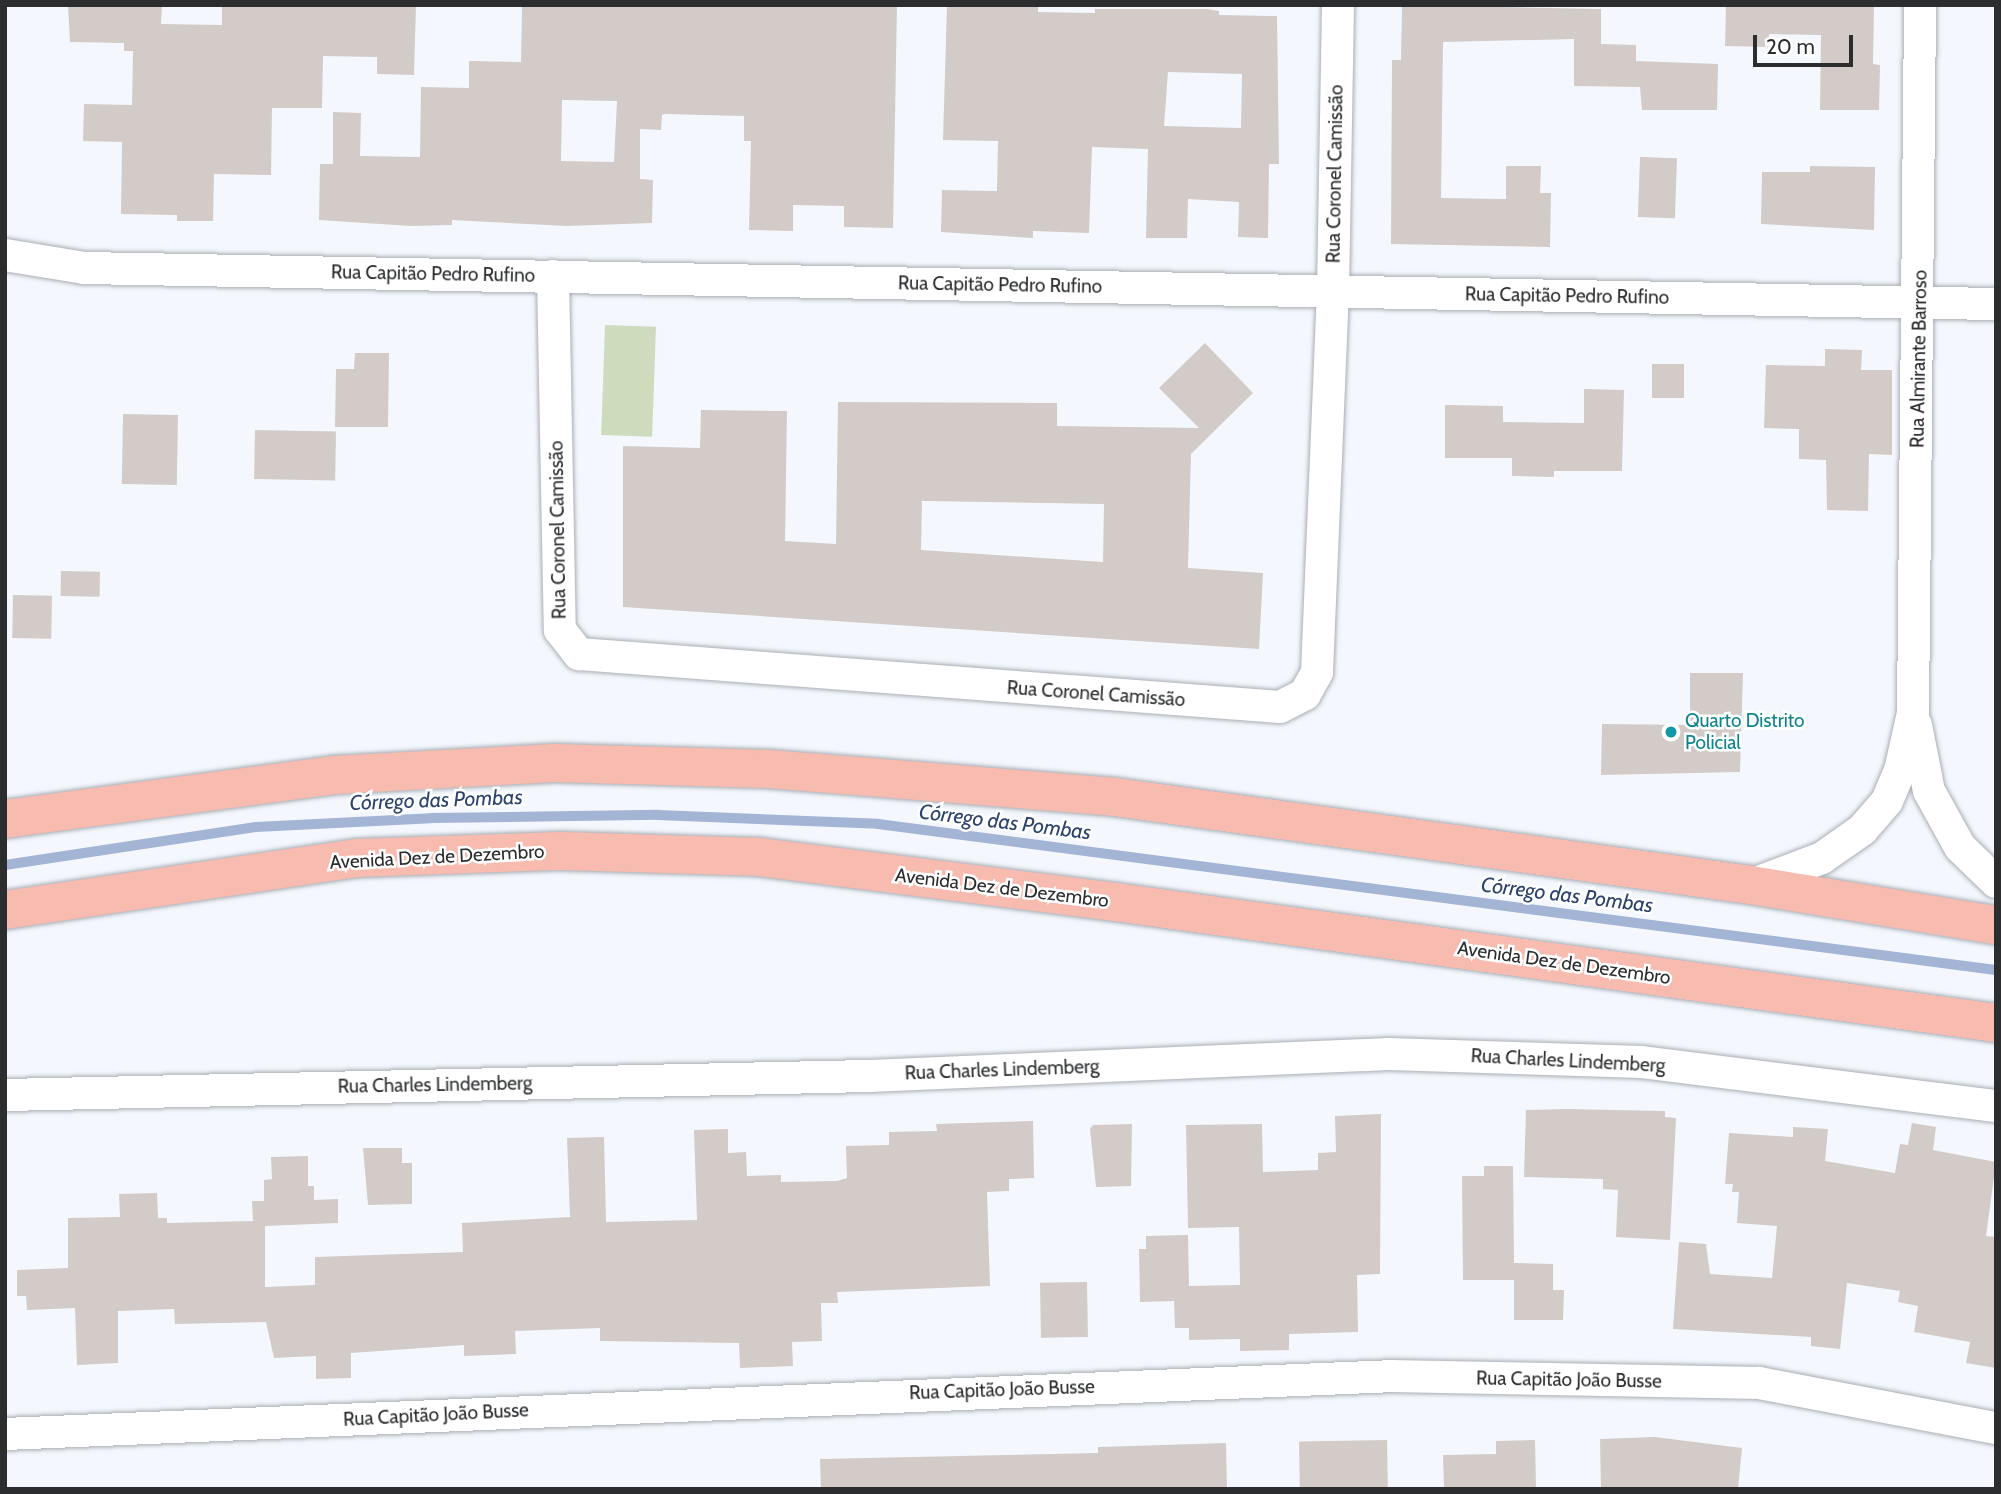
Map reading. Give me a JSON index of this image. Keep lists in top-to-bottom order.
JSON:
{
  "streets": {
    "highway": ["Avenida Dez de Dezembro"],
    "street": [
      "Rua Coronel Camissão",
      "Rua Capitão Pedro Rufino",
      "Rua Almirante Barroso",
      "Rua Charles Lindemberg",
      "Rua Capitão João Busse"
    ]
  },
  "crossings": [
    ["Rua Coronel Camissão", "Rua Capitão Pedro Rufino"],
    ["Rua Capitão Pedro Rufino", "Rua Almirante Barroso"]
  ],
  "water": ["Córrego das Pombas"],
  "places": ["Quarto Distrito Policial"],
  "scale_bar": "20 m"
}
